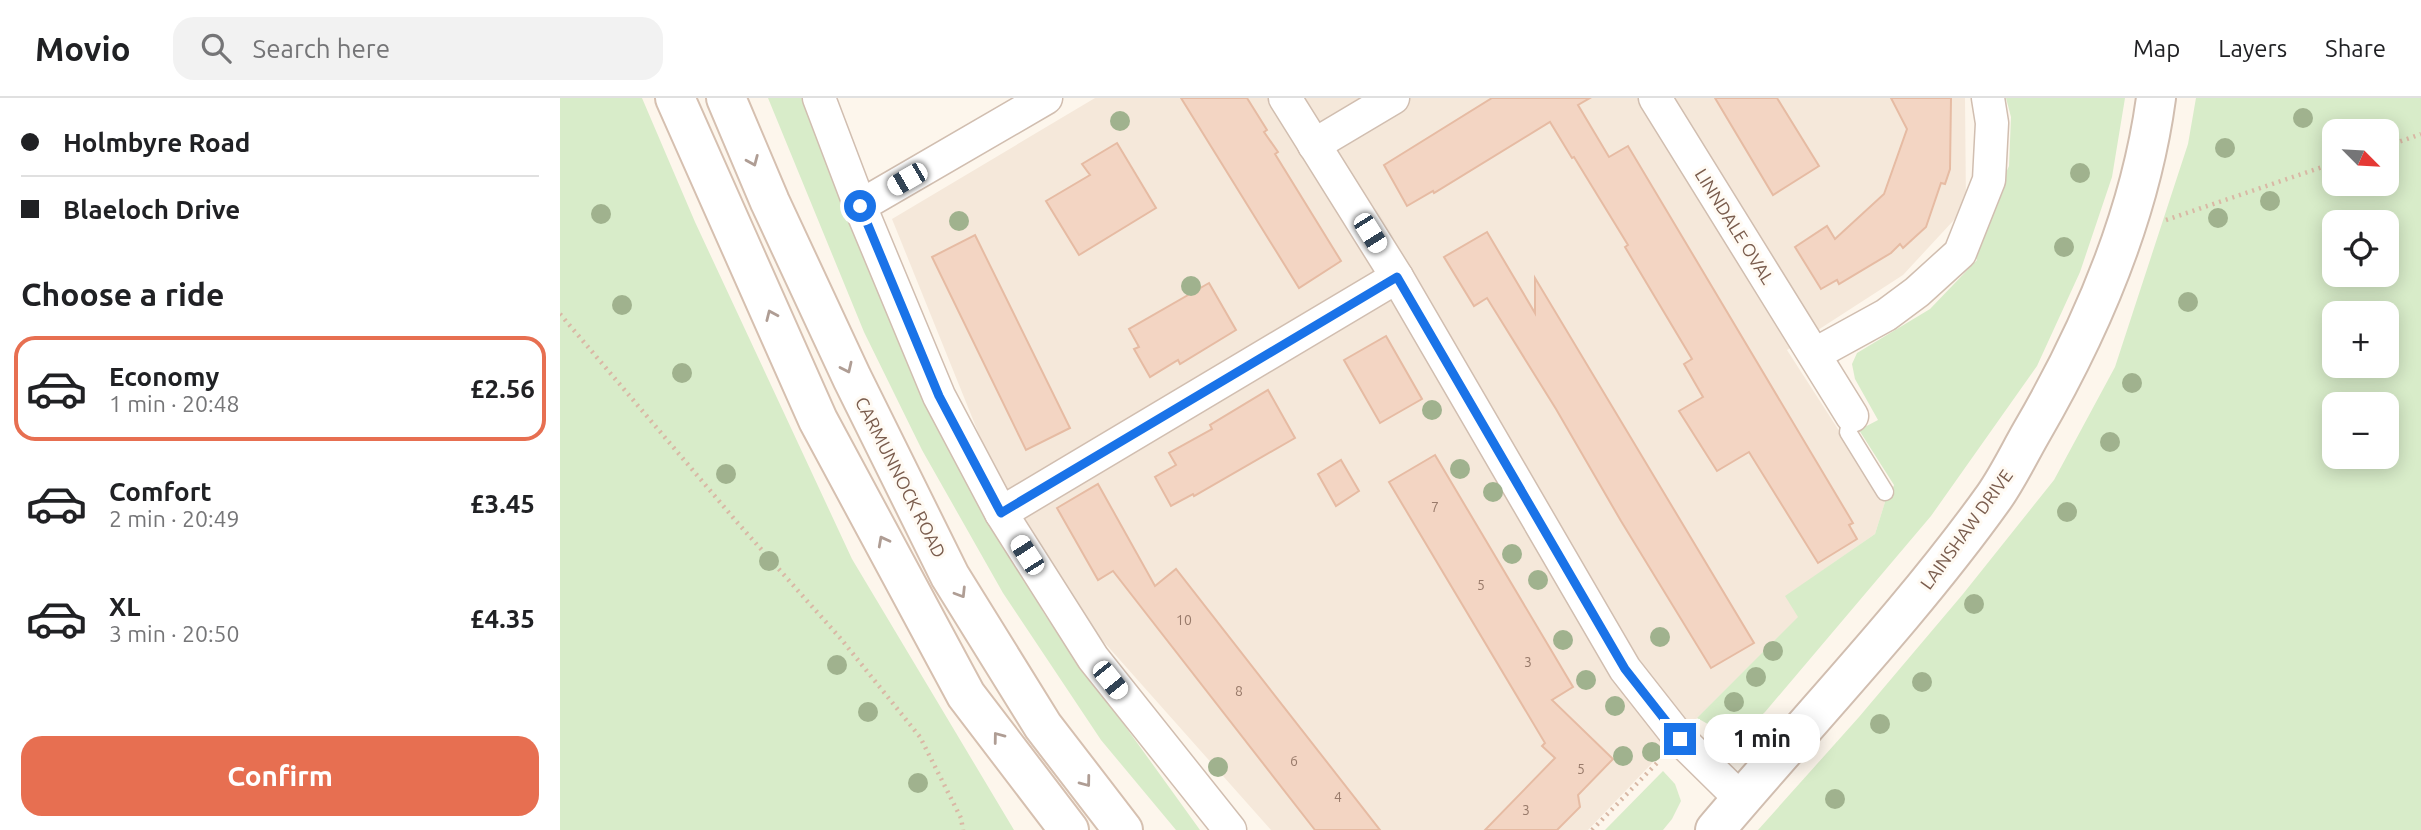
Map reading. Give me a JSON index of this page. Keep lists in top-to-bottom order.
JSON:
{
  "streets": {
    "main road": ["CARMUNNOCK ROAD", "LAINSHAW DRIVE"],
    "street": ["LINNDALE OVAL"]
  },
  "house_numbers": [
    "7",
    "5",
    "10",
    "3",
    "8",
    "6",
    "5",
    "4",
    "3"
  ],
  "north": "bottom right",
  "page": {
    "header": "Movio",
    "search": "Search here",
    "nav": ["Map", "Layers", "Share"],
    "banner": ["Holmbyre Road", "Blaeloch Drive"],
    "map_buttons": ["+", "−"],
    "heading": "Choose a ride",
    "list": [
      {
        "name": "Economy",
        "note": "1 min · 20:48",
        "value": "£2.56"
      },
      {
        "name": "Comfort",
        "note": "2 min · 20:49",
        "value": "£3.45"
      },
      {
        "name": "XL",
        "note": "3 min · 20:50",
        "value": "£4.35"
      }
    ],
    "bubble": "1 min",
    "buttons": "Confirm"
  }
}
